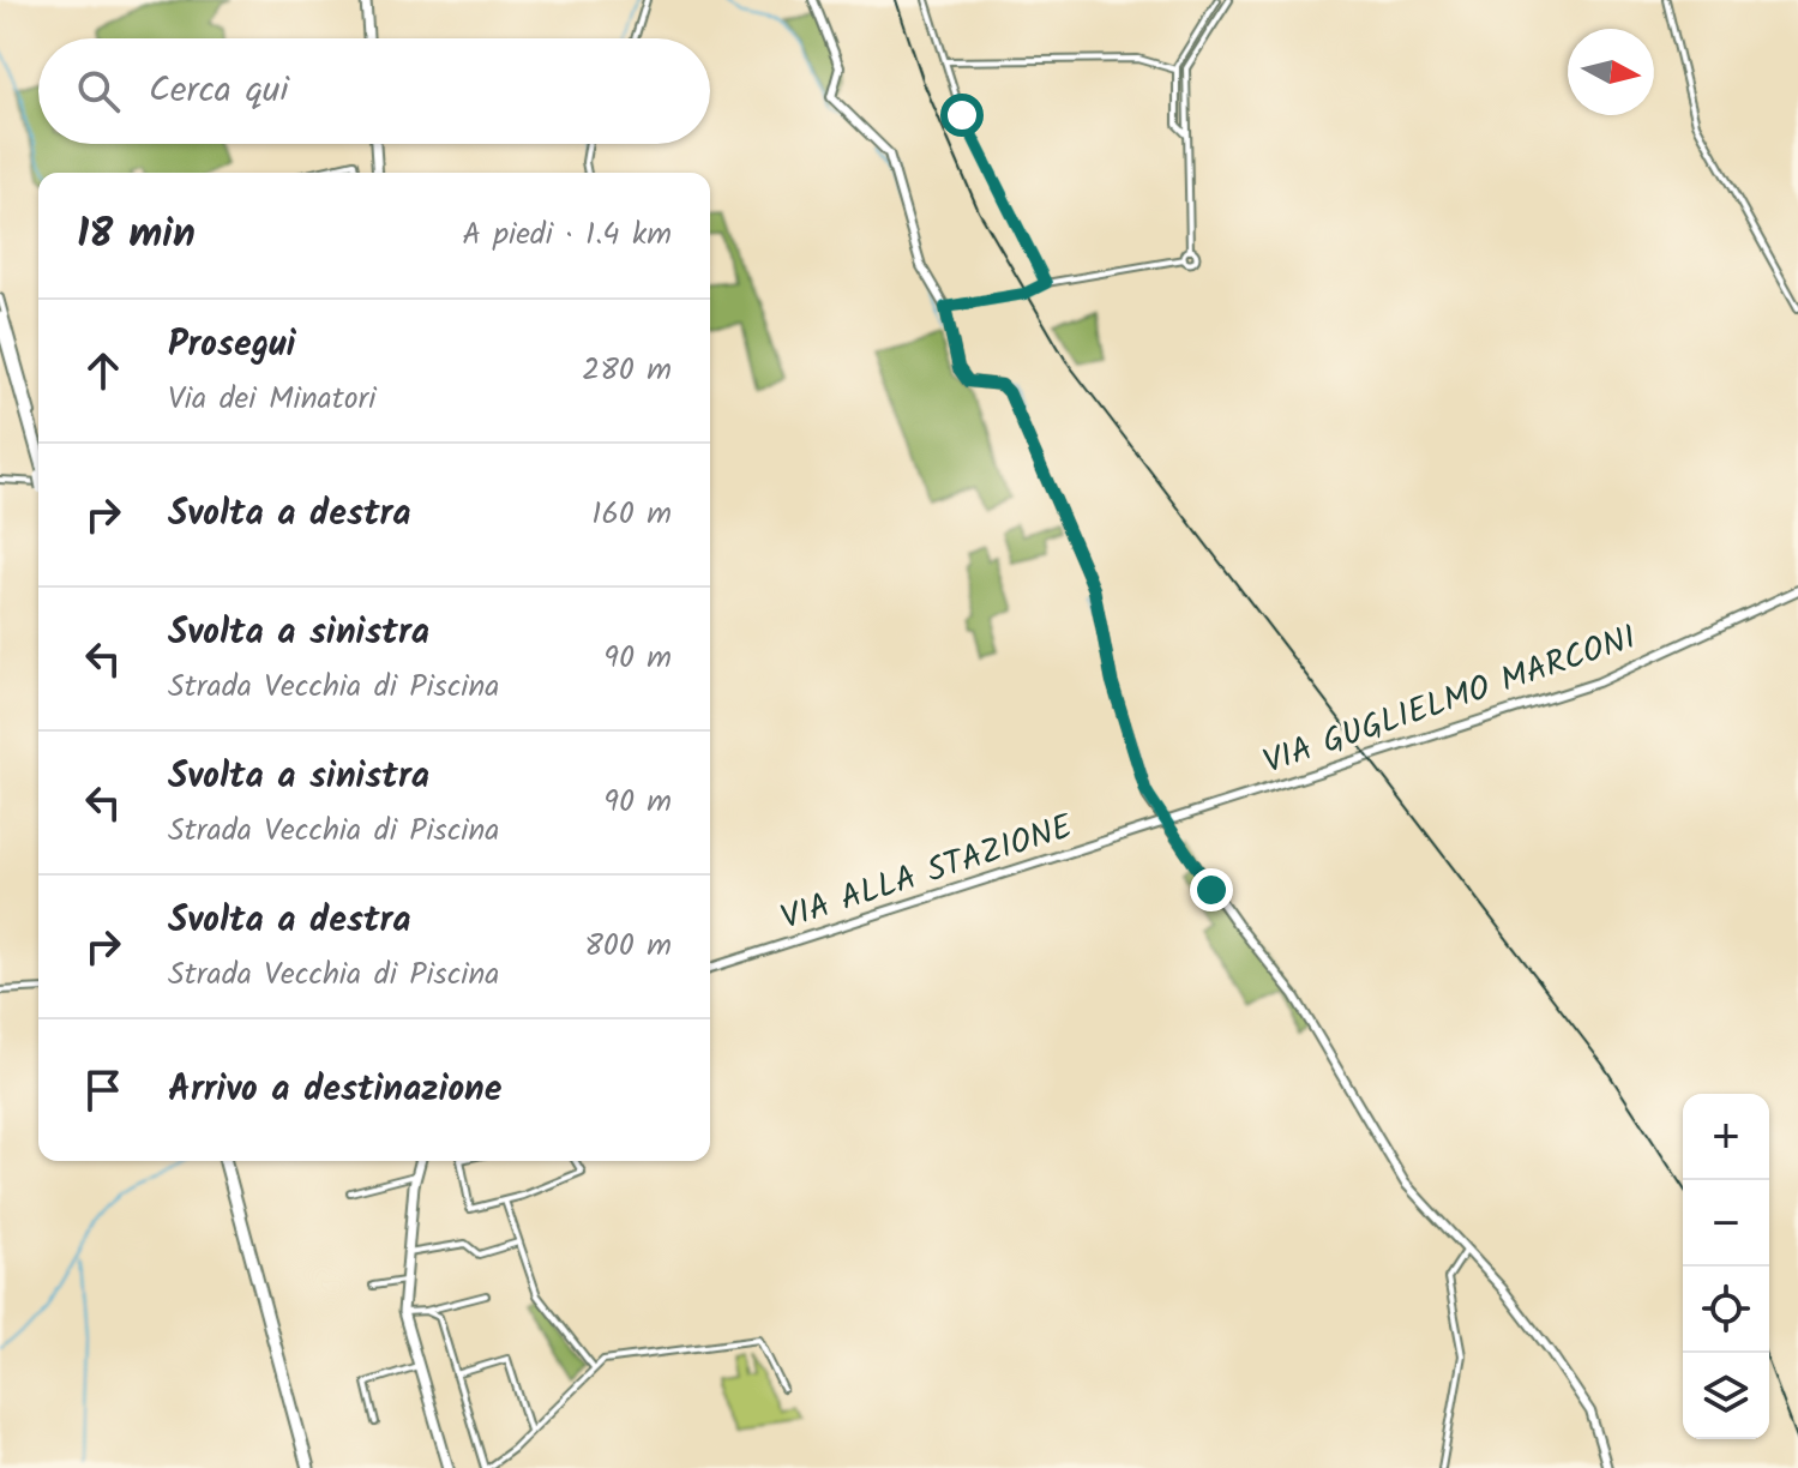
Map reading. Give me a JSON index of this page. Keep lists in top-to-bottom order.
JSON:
{
  "streets": {
    "street": ["VIA GUGLIELMO MARCONI", "VIA ALLA STAZIONE"]
  },
  "crossings": [
    ["VIA GUGLIELMO MARCONI", "VIA ALLA STAZIONE"]
  ],
  "north": "right",
  "page": {
    "search": "Cerca qui",
    "heading": ["18 min", "A piedi · 1.4 km"],
    "list": [
      ["Prosegui", "Via dei Minatori", "280 m"],
      ["Svolta a destra", "160 m"],
      ["Svolta a sinistra", "Strada Vecchia di Piscina", "90 m"],
      ["Svolta a sinistra", "Strada Vecchia di Piscina", "90 m"],
      ["Svolta a destra", "Strada Vecchia di Piscina", "800 m"],
      "Arrivo a destinazione"
    ],
    "map_buttons": ["+", "−"]
  }
}
